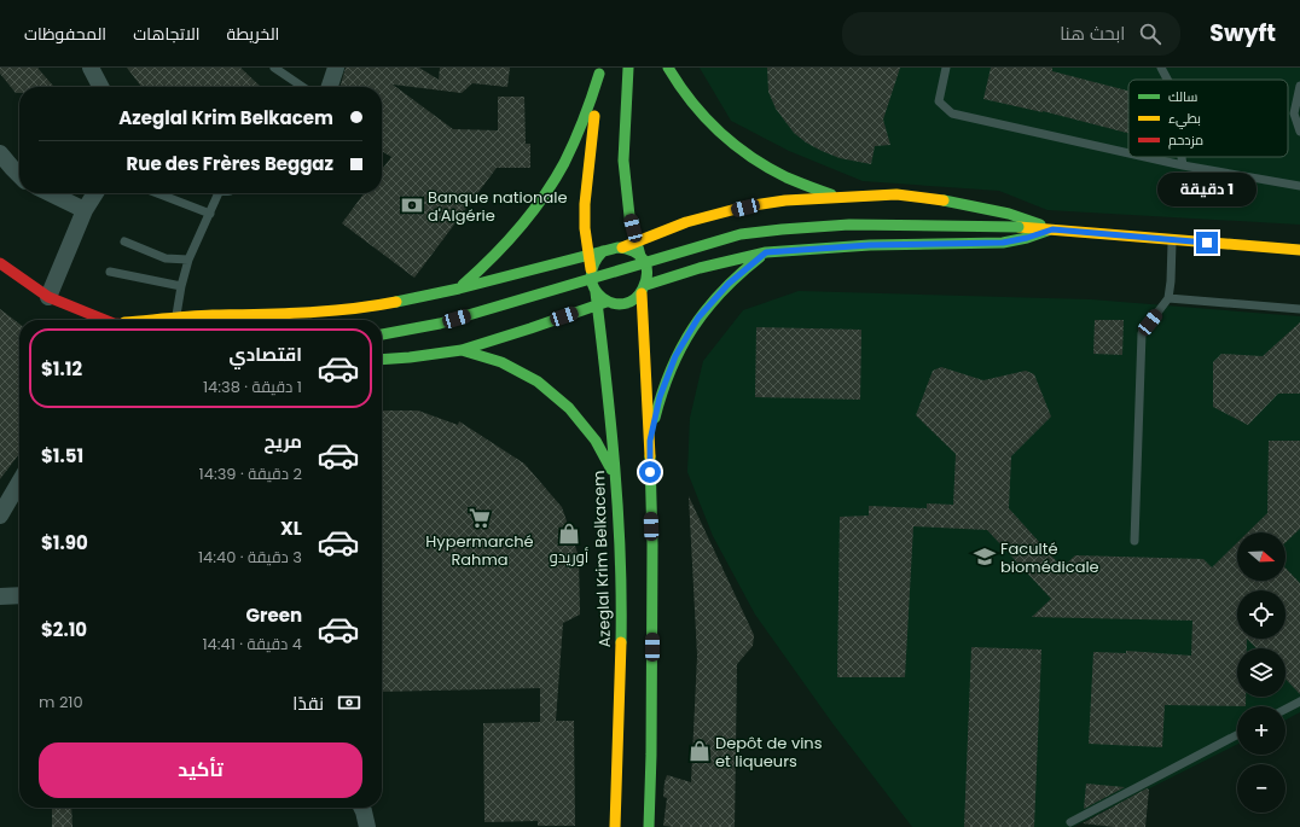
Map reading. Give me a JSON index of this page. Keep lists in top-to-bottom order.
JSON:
{
  "streets": {
    "main road": ["Azeglal Krim Belkacem"]
  },
  "places": {
    "bank": ["Banque nationale d'Algérie"],
    "supermarket": ["Hypermarché Rahma"],
    "shop": ["أوريدو", "Depôt de vins et liqueurs"],
    "school or university": ["Faculté biomédicale"]
  },
  "legend": ["سالك", "بطيء", "مزدحم"],
  "north": "right",
  "page": {
    "header": "Swyft",
    "search": "ابحث هنا",
    "nav": ["الخريطة", "الاتجاهات", "المحفوظات"],
    "banner": ["Azeglal Krim Belkacem", "Rue des Frères Beggaz"],
    "bubble": "1 دقيقة",
    "list": [
      {
        "name": "اقتصادي",
        "note": "1 دقيقة · 14:38",
        "value": "$1.12"
      },
      {
        "name": "مريح",
        "note": "2 دقيقة · 14:39",
        "value": "$1.51"
      },
      {
        "name": "XL",
        "note": "3 دقيقة · 14:40",
        "value": "$1.90"
      },
      {
        "name": "Green",
        "note": "4 دقيقة · 14:41",
        "value": "$2.10"
      }
    ],
    "map_buttons": ["+", "−"],
    "pay": ["نقدًا", "210 m"],
    "buttons": "تأكيد"
  }
}
